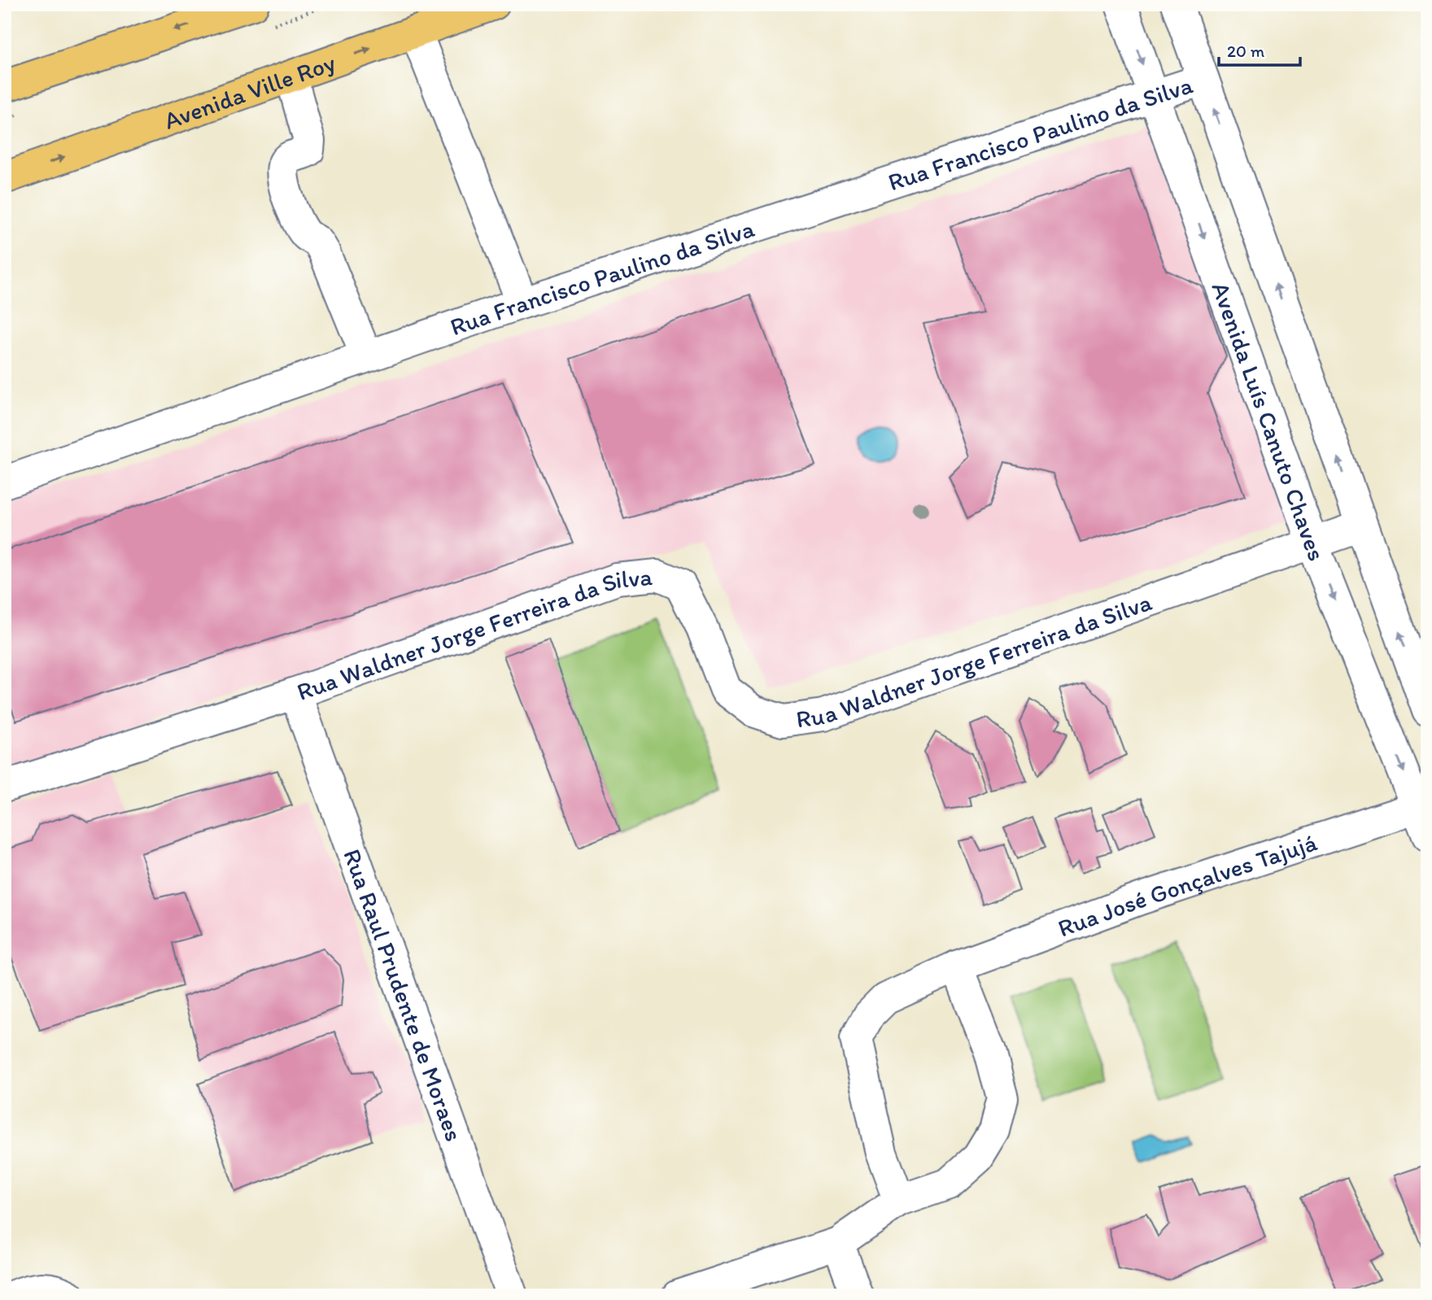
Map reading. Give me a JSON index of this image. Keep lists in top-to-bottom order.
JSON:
{
  "streets": {
    "main road": ["Avenida Ville Roy"],
    "street": [
      "Rua Francisco Paulino da Silva",
      "Avenida Luís Canuto Chaves",
      "Rua Waldner Jorge Ferreira da Silva",
      "Rua José Gonçalves Tajujá",
      "Rua Raul Prudente de Moraes"
    ]
  },
  "crossings": [
    ["Rua Francisco Paulino da Silva", "Avenida Luís Canuto Chaves"],
    ["Avenida Luís Canuto Chaves", "Rua Waldner Jorge Ferreira da Silva"],
    ["Avenida Luís Canuto Chaves", "Rua José Gonçalves Tajujá"],
    ["Rua Waldner Jorge Ferreira da Silva", "Rua Raul Prudente de Moraes"]
  ],
  "scale_bar": "20 m"
}
